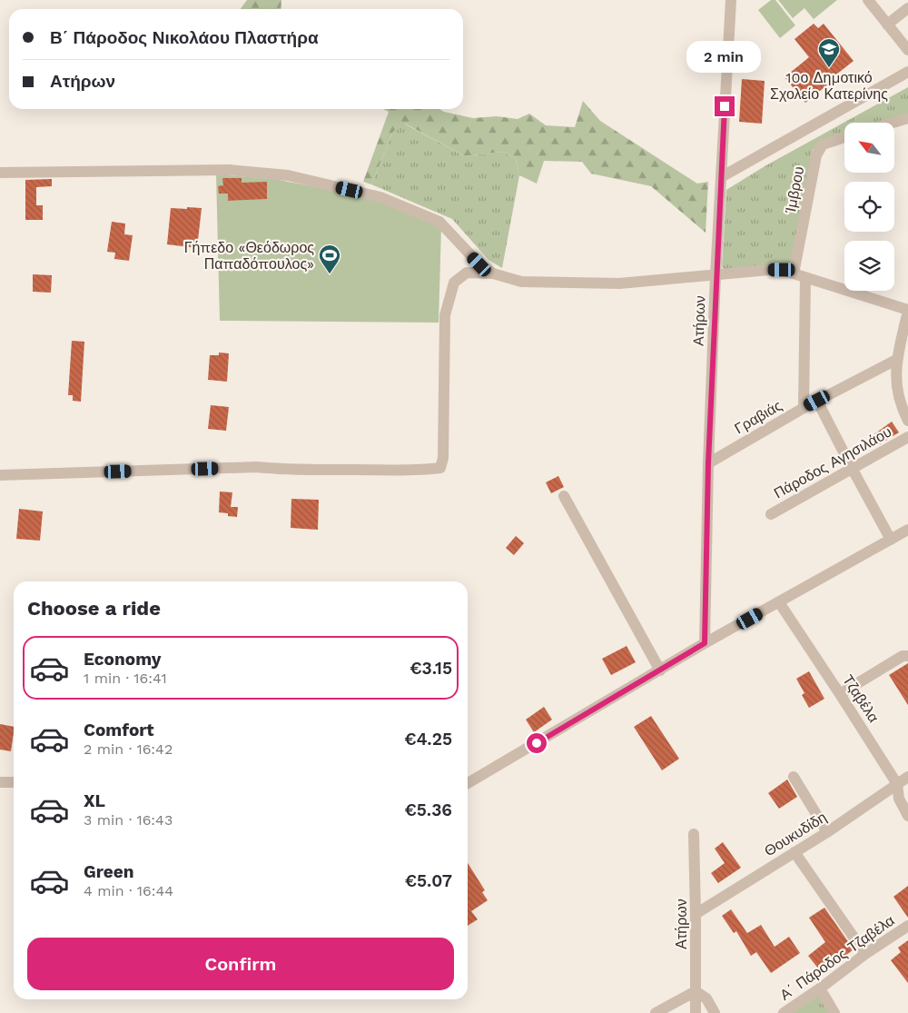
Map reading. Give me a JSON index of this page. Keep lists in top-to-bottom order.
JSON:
{
  "streets": {
    "street": [
      "Ίμβρου",
      "Ατήρων",
      "Γραβιάς",
      "Πάροδος Αγησιλάου",
      "Τζαβέλα",
      "Θουκυδίδη",
      "Α΄ Πάροδος Τζαβέλα"
    ]
  },
  "crossings": [
    ["Ατήρων", "Γραβιάς"],
    ["Ατήρων", "Θουκυδίδη"],
    ["Τζαβέλα", "Θουκυδίδη"]
  ],
  "places": {
    "school or university": ["10ο Δημοτικό Σχολείο Κατερίνης"],
    "sports": ["Γήπεδο «Θεόδωρος Παπαδόπουλος»"]
  },
  "north": "top left",
  "page": {
    "banner": ["Β΄ Πάροδος Νικολάου Πλαστήρα", "Ατήρων"],
    "bubble": "2 min",
    "heading": "Choose a ride",
    "list": [
      {
        "name": "Economy",
        "note": "1 min · 16:41",
        "value": "€3.15"
      },
      {
        "name": "Comfort",
        "note": "2 min · 16:42",
        "value": "€4.25"
      },
      {
        "name": "XL",
        "note": "3 min · 16:43",
        "value": "€5.36"
      },
      {
        "name": "Green",
        "note": "4 min · 16:44",
        "value": "€5.07"
      }
    ],
    "buttons": "Confirm"
  }
}
